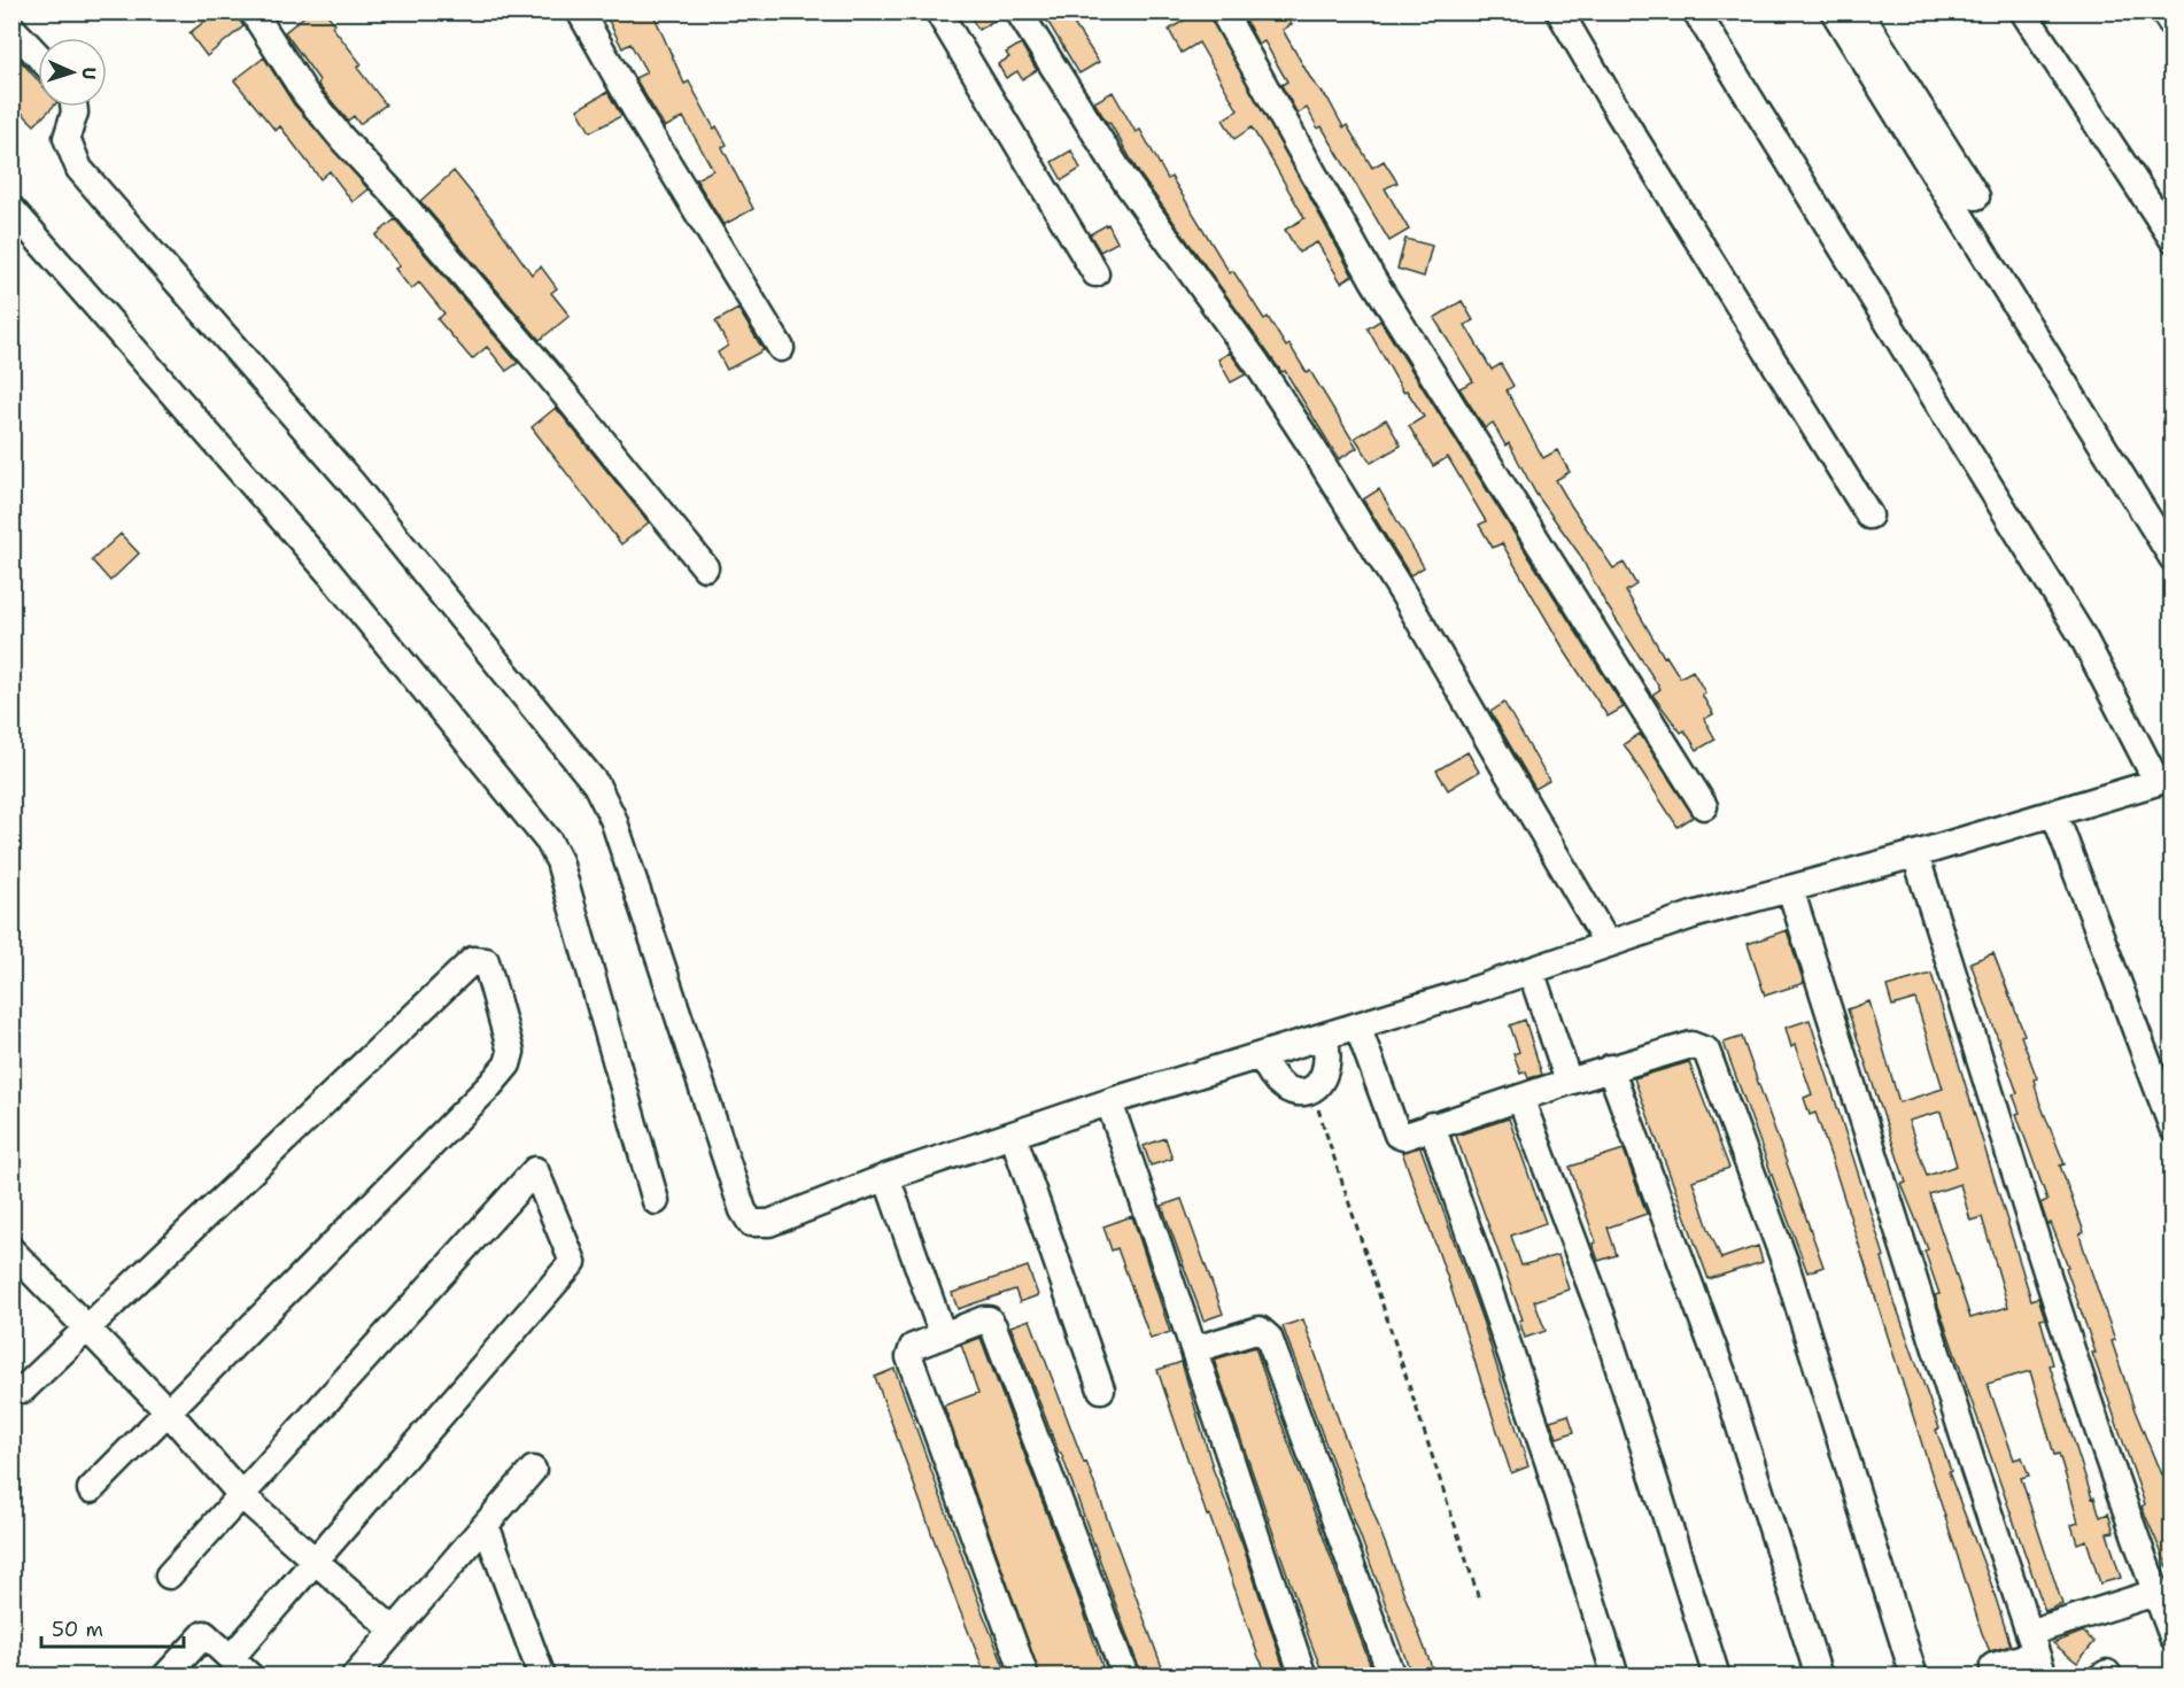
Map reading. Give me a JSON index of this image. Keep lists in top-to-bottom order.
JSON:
{
  "scale_bar": "50 m",
  "north": "right"
}
